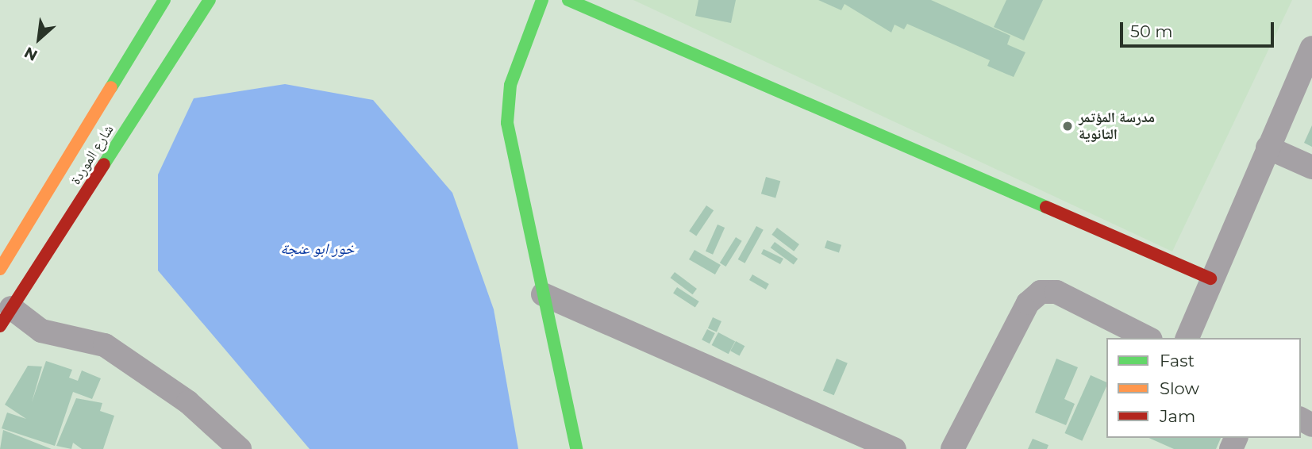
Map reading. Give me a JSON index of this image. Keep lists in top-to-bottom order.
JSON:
{
  "streets": {
    "street": ["شارع الموردة"]
  },
  "water": ["خور ابو عنجة"],
  "places": ["مدرسة المؤتمر الثانوية"],
  "legend": ["Fast", "Slow", "Jam"],
  "scale_bar": "50 m",
  "north": "bottom left"
}
